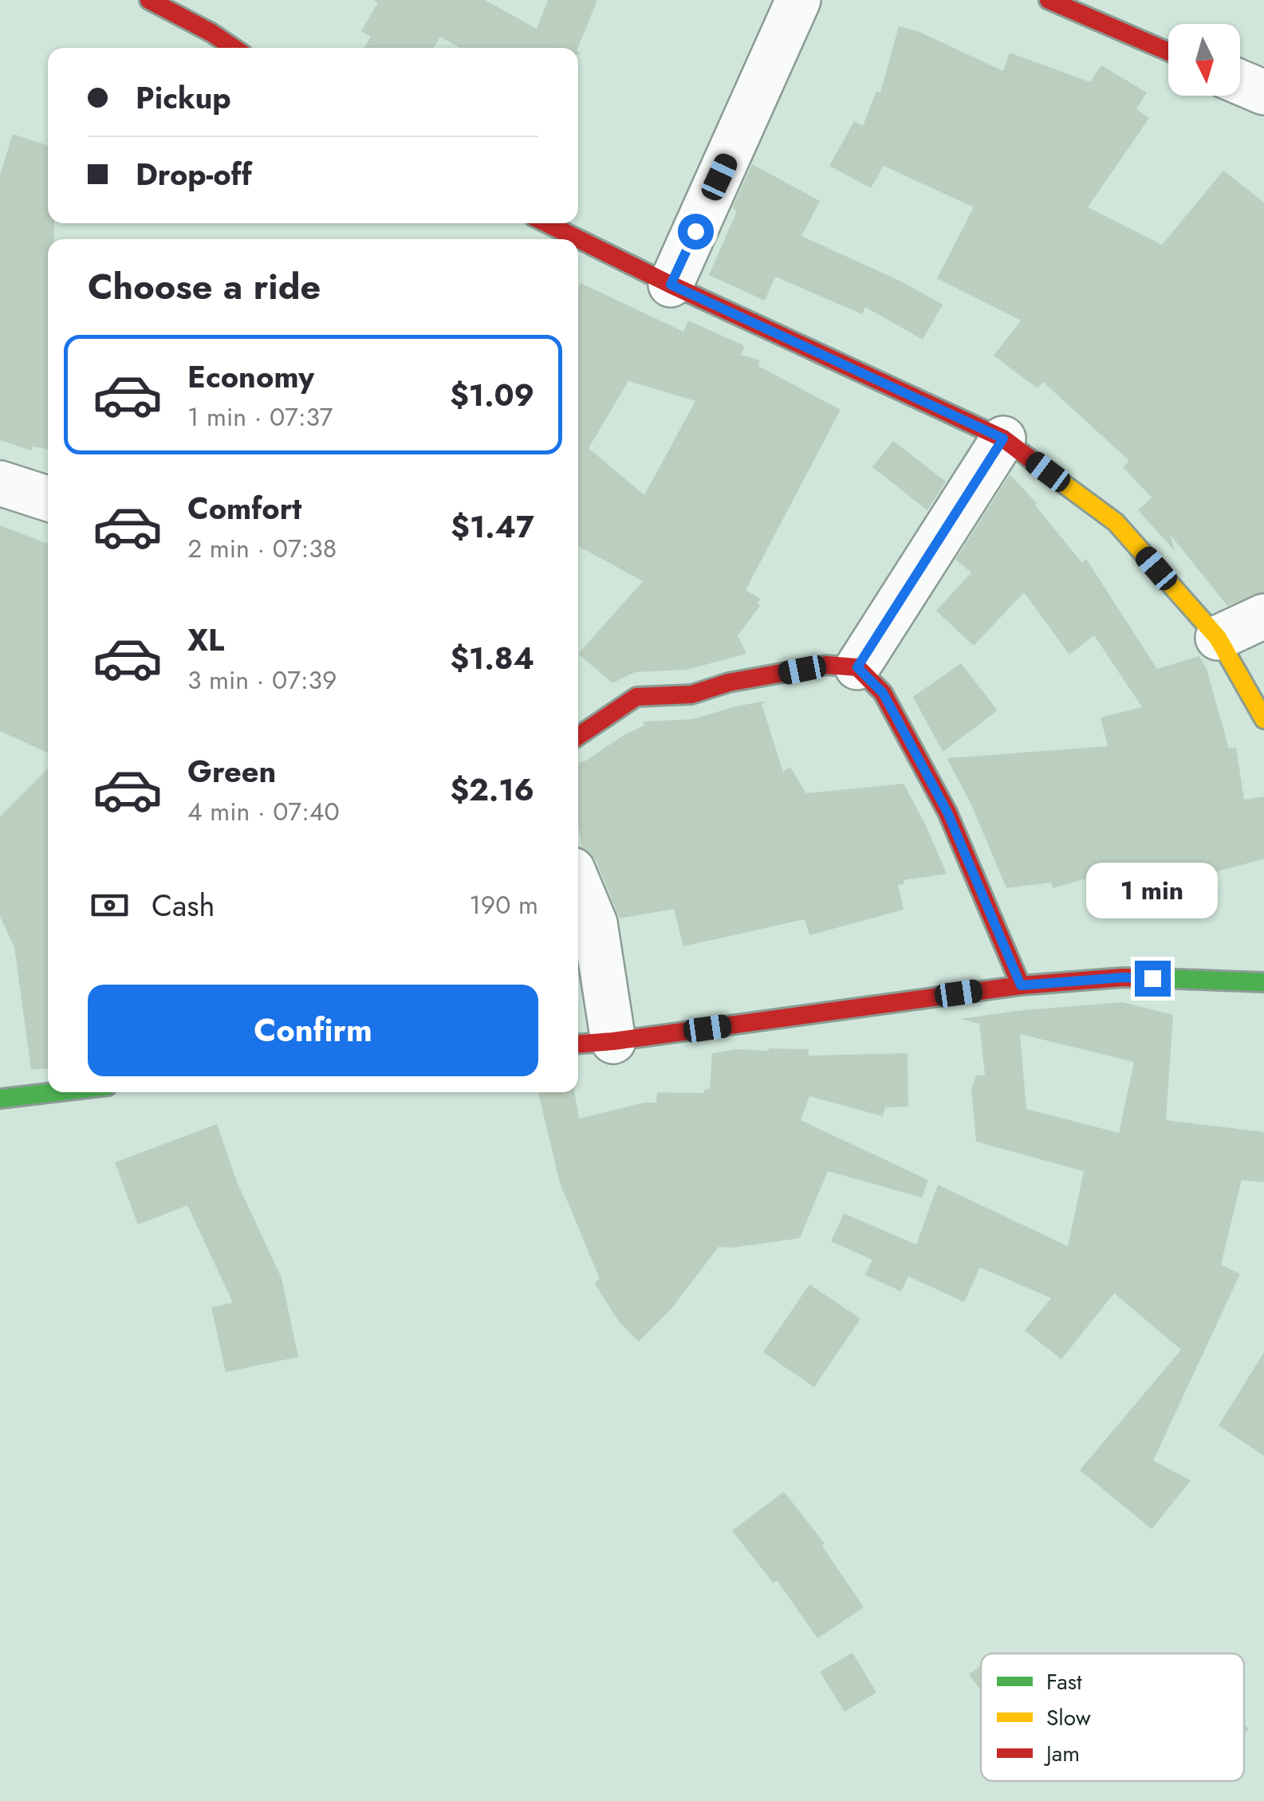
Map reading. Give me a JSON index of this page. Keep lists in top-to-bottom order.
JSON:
{
  "legend": ["Fast", "Slow", "Jam"],
  "north": "bottom",
  "page": {
    "banner": ["Pickup", "Drop-off"],
    "heading": "Choose a ride",
    "list": [
      {
        "name": "Economy",
        "note": "1 min · 07:37",
        "value": "$1.09"
      },
      {
        "name": "Comfort",
        "note": "2 min · 07:38",
        "value": "$1.47"
      },
      {
        "name": "XL",
        "note": "3 min · 07:39",
        "value": "$1.84"
      },
      {
        "name": "Green",
        "note": "4 min · 07:40",
        "value": "$2.16"
      }
    ],
    "pay": ["Cash", "190 m"],
    "bubble": "1 min",
    "buttons": "Confirm"
  }
}
